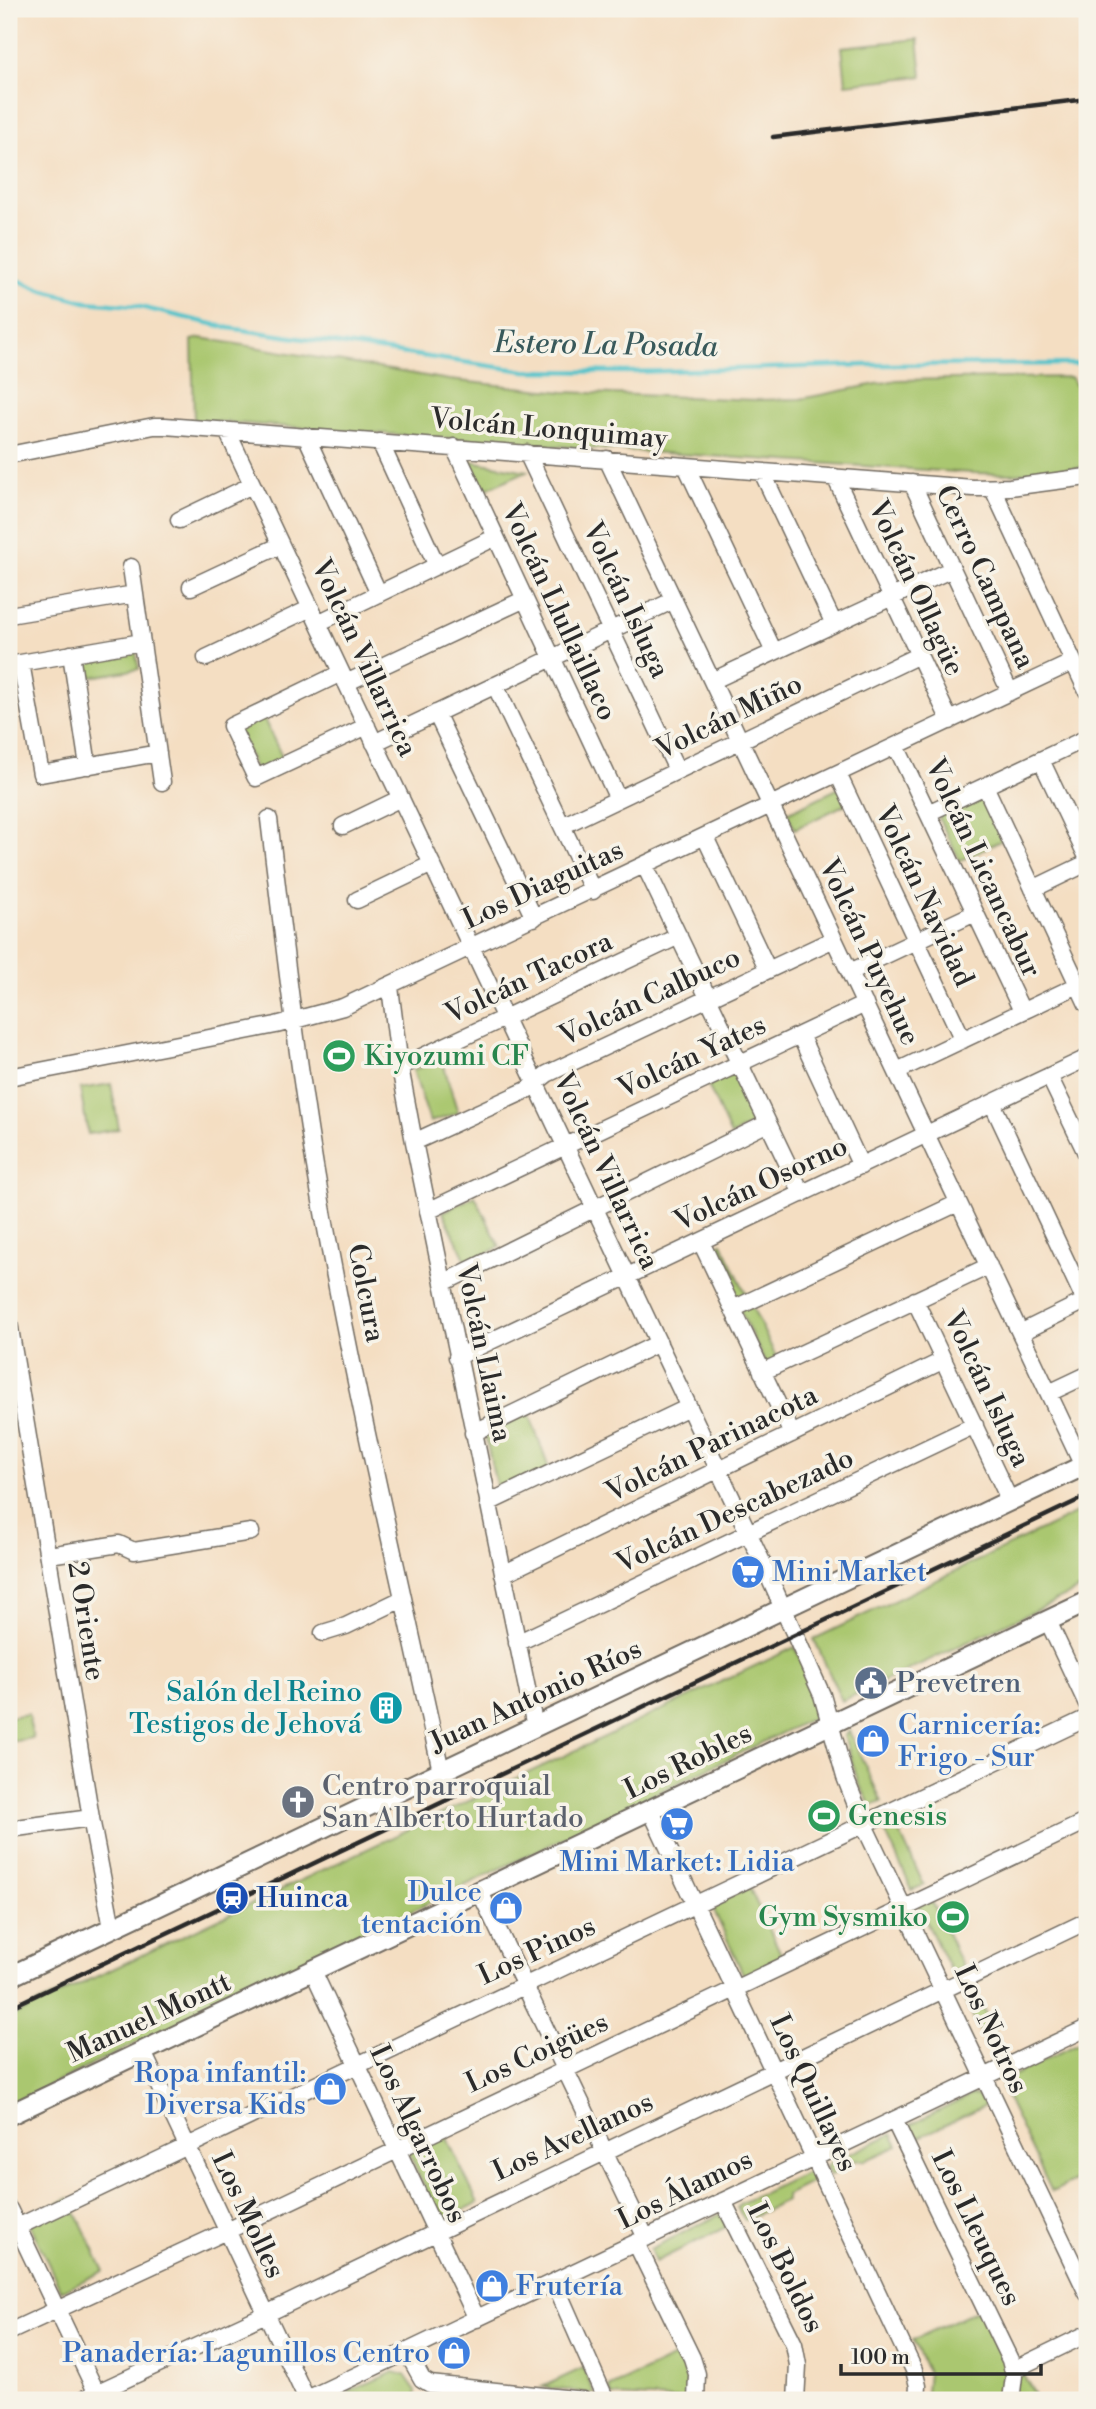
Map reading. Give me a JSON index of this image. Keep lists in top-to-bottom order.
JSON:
{
  "streets": {
    "main road": ["Juan Antonio Ríos", "Los Robles", "Manuel Montt"],
    "street": [
      "Volcán Lonquimay",
      "Cerro Campana",
      "Volcán Ollagüe",
      "Volcán Isluga",
      "Volcán Llullaillaco",
      "Volcán Villarrica",
      "Volcán Miño",
      "Volcán Licancabur",
      "Los Diaguitas",
      "Volcán Navidad",
      "Volcán Puyehue",
      "Volcán Tacora",
      "Volcán Calbuco",
      "Volcán Yates",
      "Volcán Osorno",
      "Colcura",
      "Volcán Llaima",
      "Volcán Parinacota",
      "Volcán Descabezado",
      "2 Oriente",
      "Los Pinos",
      "Los Notros",
      "Los Coigües",
      "Los Quillayes",
      "Los Algarrobos",
      "Los Avellanos",
      "Los Álamos",
      "Los Molles",
      "Los Lleuques",
      "Los Boldos"
    ]
  },
  "crossings": [
    ["Volcán Lonquimay", "Cerro Campana"],
    ["Volcán Lonquimay", "Volcán Ollagüe"],
    ["Volcán Lonquimay", "Volcán Isluga"],
    ["Volcán Lonquimay", "Volcán Llullaillaco"],
    ["Volcán Lonquimay", "Volcán Villarrica"],
    ["Volcán Lonquimay", "Volcán Puyehue"],
    ["Cerro Campana", "Los Diaguitas"],
    ["Volcán Ollagüe", "Volcán Miño"],
    ["Volcán Ollagüe", "Los Diaguitas"],
    ["Volcán Isluga", "Volcán Miño"],
    ["Volcán Isluga", "Volcán Parinacota"],
    ["Volcán Isluga", "Volcán Descabezado"],
    ["Volcán Isluga", "Juan Antonio Ríos"],
    ["Volcán Llullaillaco", "Volcán Miño"],
    ["Volcán Villarrica", "Los Diaguitas"],
    ["Volcán Villarrica", "Volcán Tacora"],
    ["Volcán Villarrica", "Volcán Calbuco"],
    ["Volcán Villarrica", "Volcán Yates"],
    ["Volcán Villarrica", "Volcán Osorno"],
    ["Volcán Villarrica", "Volcán Parinacota"],
    ["Volcán Villarrica", "Volcán Descabezado"],
    ["Volcán Villarrica", "Juan Antonio Ríos"],
    ["Volcán Villarrica", "Los Notros"],
    ["Volcán Miño", "Volcán Puyehue"],
    ["Volcán Licancabur", "Los Diaguitas"],
    ["Los Diaguitas", "Volcán Navidad"],
    ["Los Diaguitas", "Volcán Puyehue"],
    ["Los Diaguitas", "Colcura"],
    ["Los Diaguitas", "Volcán Llaima"],
    ["Volcán Puyehue", "Volcán Calbuco"],
    ["Volcán Puyehue", "Volcán Yates"],
    ["Volcán Puyehue", "Volcán Osorno"],
    ["Volcán Puyehue", "Juan Antonio Ríos"],
    ["Volcán Tacora", "Volcán Llaima"],
    ["Volcán Calbuco", "Volcán Llaima"],
    ["Volcán Yates", "Volcán Llaima"],
    ["Volcán Osorno", "Volcán Llaima"],
    ["Colcura", "Juan Antonio Ríos"],
    ["Volcán Llaima", "Volcán Parinacota"],
    ["Volcán Llaima", "Volcán Descabezado"],
    ["Volcán Llaima", "Juan Antonio Ríos"],
    ["2 Oriente", "Juan Antonio Ríos"],
    ["Los Robles", "Manuel Montt"],
    ["Los Robles", "Los Notros"],
    ["Los Robles", "Los Quillayes"],
    ["Los Robles", "Los Algarrobos"],
    ["Los Pinos", "Los Notros"],
    ["Los Pinos", "Los Quillayes"],
    ["Los Pinos", "Los Algarrobos"],
    ["Los Pinos", "Los Molles"],
    ["Manuel Montt", "Los Algarrobos"],
    ["Manuel Montt", "Los Molles"],
    ["Los Notros", "Los Coigües"],
    ["Los Notros", "Los Avellanos"],
    ["Los Notros", "Los Álamos"],
    ["Los Coigües", "Los Quillayes"],
    ["Los Coigües", "Los Algarrobos"],
    ["Los Coigües", "Los Molles"],
    ["Los Quillayes", "Los Avellanos"],
    ["Los Quillayes", "Los Álamos"],
    ["Los Algarrobos", "Los Avellanos"],
    ["Los Algarrobos", "Los Álamos"],
    ["Los Avellanos", "Los Molles"],
    ["Los Álamos", "Los Molles"],
    ["Los Álamos", "Los Lleuques"],
    ["Los Álamos", "Los Boldos"]
  ],
  "water": ["Estero La Posada"],
  "places": {
    "sports": ["Kiyozumi CF", "Genesis", "Gym Sysmiko"],
    "supermarket": ["Mini Market", "Mini Market: Lidia"],
    "public building": ["Prevetren"],
    "building": ["Salón del Reino Testigos de Jehová"],
    "shop": [
      "Carnicería: Frigo - Sur",
      "Dulce tentación",
      "Ropa infantil: Diversa Kids",
      "Frutería",
      "Panadería: Lagunillos Centro"
    ],
    "church": ["Centro parroquial San Alberto Hurtado"],
    "station": ["Huinca"]
  },
  "scale_bar": "100 m"
}
